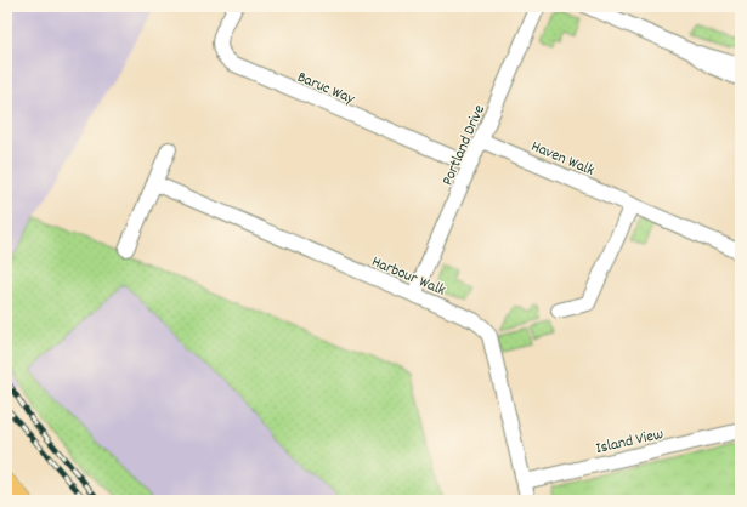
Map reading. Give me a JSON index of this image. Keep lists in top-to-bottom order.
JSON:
{
  "streets": {
    "street": [
      "Baruc Way",
      "Portland Drive",
      "Haven Walk",
      "Harbour Walk",
      "Island View"
    ]
  },
  "crossings": [
    ["Baruc Way", "Portland Drive"],
    ["Portland Drive", "Haven Walk"],
    ["Portland Drive", "Harbour Walk"],
    ["Harbour Walk", "Island View"]
  ]
}
